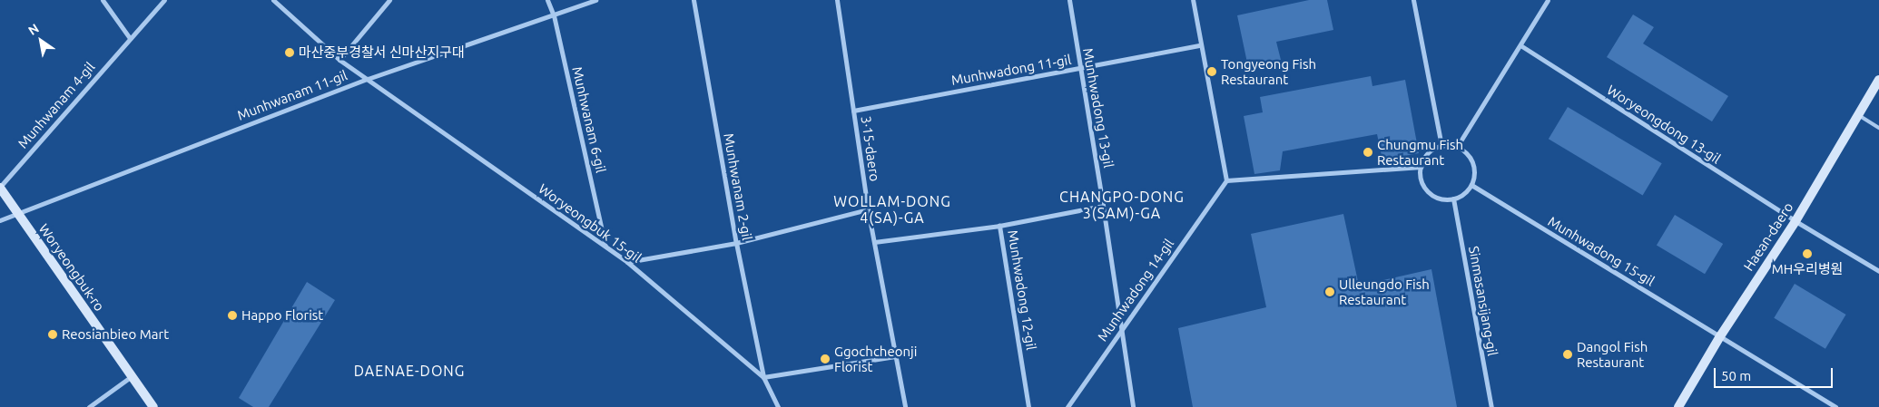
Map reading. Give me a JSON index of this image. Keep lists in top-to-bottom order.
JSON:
{
  "streets": {
    "main road": ["Haean-daero", "Woryeongbuk-ro"],
    "street": [
      "Munhwadong 11-gil",
      "Munhwanam 11-gil",
      "Munhwanam 4-gil",
      "Munhwadong 13-gil",
      "Munhwanam 6-gil",
      "Woryeongdong 13-gil",
      "3·15-daero",
      "Munhwanam 2-gil",
      "Woryeongbuk 15-gil",
      "Munhwadong 15-gil",
      "Munhwadong 12-gil",
      "Munhwadong 14-gil",
      "Sinmasansijang-gil"
    ]
  },
  "crossings": [
    ["Munhwadong 11-gil", "Munhwadong 13-gil"],
    ["Munhwadong 11-gil", "3·15-daero"],
    ["Munhwanam 11-gil", "Munhwanam 6-gil"],
    ["Munhwanam 11-gil", "Woryeongbuk 15-gil"],
    ["Munhwanam 11-gil", "Woryeongbuk-ro"],
    ["Munhwanam 4-gil", "Woryeongbuk-ro"],
    ["Munhwadong 13-gil", "Munhwadong 12-gil"],
    ["Munhwadong 13-gil", "Munhwadong 14-gil"],
    ["Munhwanam 6-gil", "Woryeongbuk 15-gil"],
    ["Woryeongdong 13-gil", "Haean-daero"],
    ["Munhwanam 2-gil", "Woryeongbuk 15-gil"],
    ["Haean-daero", "Munhwadong 15-gil"],
    ["Munhwadong 15-gil", "Sinmasansijang-gil"]
  ],
  "districts": ["CHANGPO-DONG 3(SAM)-GA", "WOLLAM-DONG 4(SA)-GA", "DAENAE-DONG"],
  "places": [
    "마산중부경찰서 신마산지구대",
    "Tongyeong Fish Restaurant",
    "Chungmu Fish Restaurant",
    "MH우리병원",
    "Ulleungdo Fish Restaurant",
    "Happo Florist",
    "Reosianbieo Mart",
    "Dangol Fish Restaurant",
    "Ggochcheonji Florist"
  ],
  "scale_bar": "50 m",
  "north": "top left"
}
